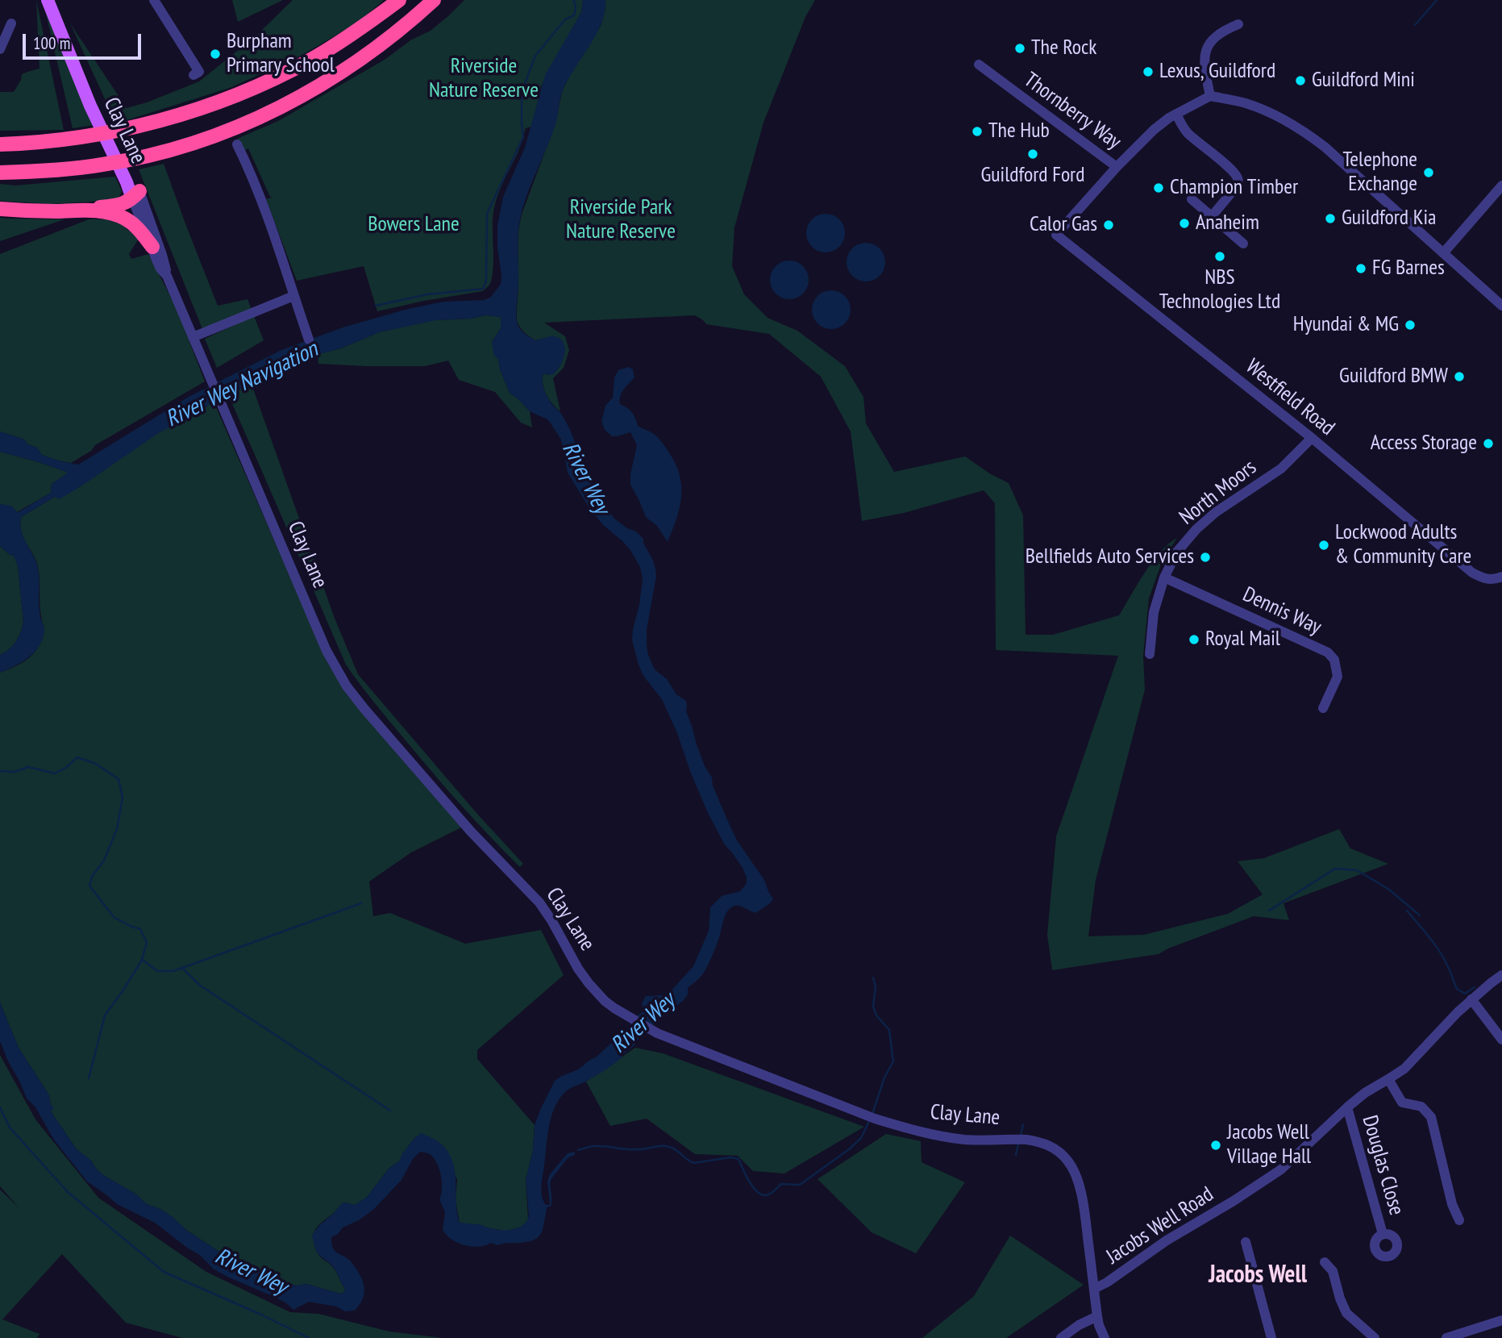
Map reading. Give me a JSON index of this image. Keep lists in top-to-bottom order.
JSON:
{
  "streets": {
    "main road": ["Clay Lane"],
    "street": [
      "Thornberry Way",
      "Westfield Road",
      "North Moors",
      "Dennis Way",
      "Douglas Close",
      "Jacobs Well Road"
    ]
  },
  "crossings": [
    ["Thornberry Way", "Westfield Road"],
    ["Clay Lane", "Jacobs Well Road"],
    ["Westfield Road", "North Moors"],
    ["North Moors", "Dennis Way"],
    ["Douglas Close", "Jacobs Well Road"]
  ],
  "districts": ["Jacobs Well"],
  "water": ["River Wey Navigation", "River Wey"],
  "parks": ["Riverside Nature Reserve", "Riverside Park Nature Reserve", "Bowers Lane"],
  "places": [
    "The Rock",
    "Burpham Primary School",
    "Lexus, Guildford",
    "Guildford Mini",
    "The Hub",
    "Guildford Ford",
    "Telephone Exchange",
    "Champion Timber",
    "Guildford Kia",
    "Anaheim",
    "Calor Gas",
    "NBS Technologies Ltd",
    "FG Barnes",
    "Hyundai & MG",
    "Guildford BMW",
    "Access Storage",
    "Lockwood Adults & Community Care",
    "Bellfields Auto Services",
    "Royal Mail",
    "Jacobs Well Village Hall"
  ],
  "scale_bar": "100 m"
}
